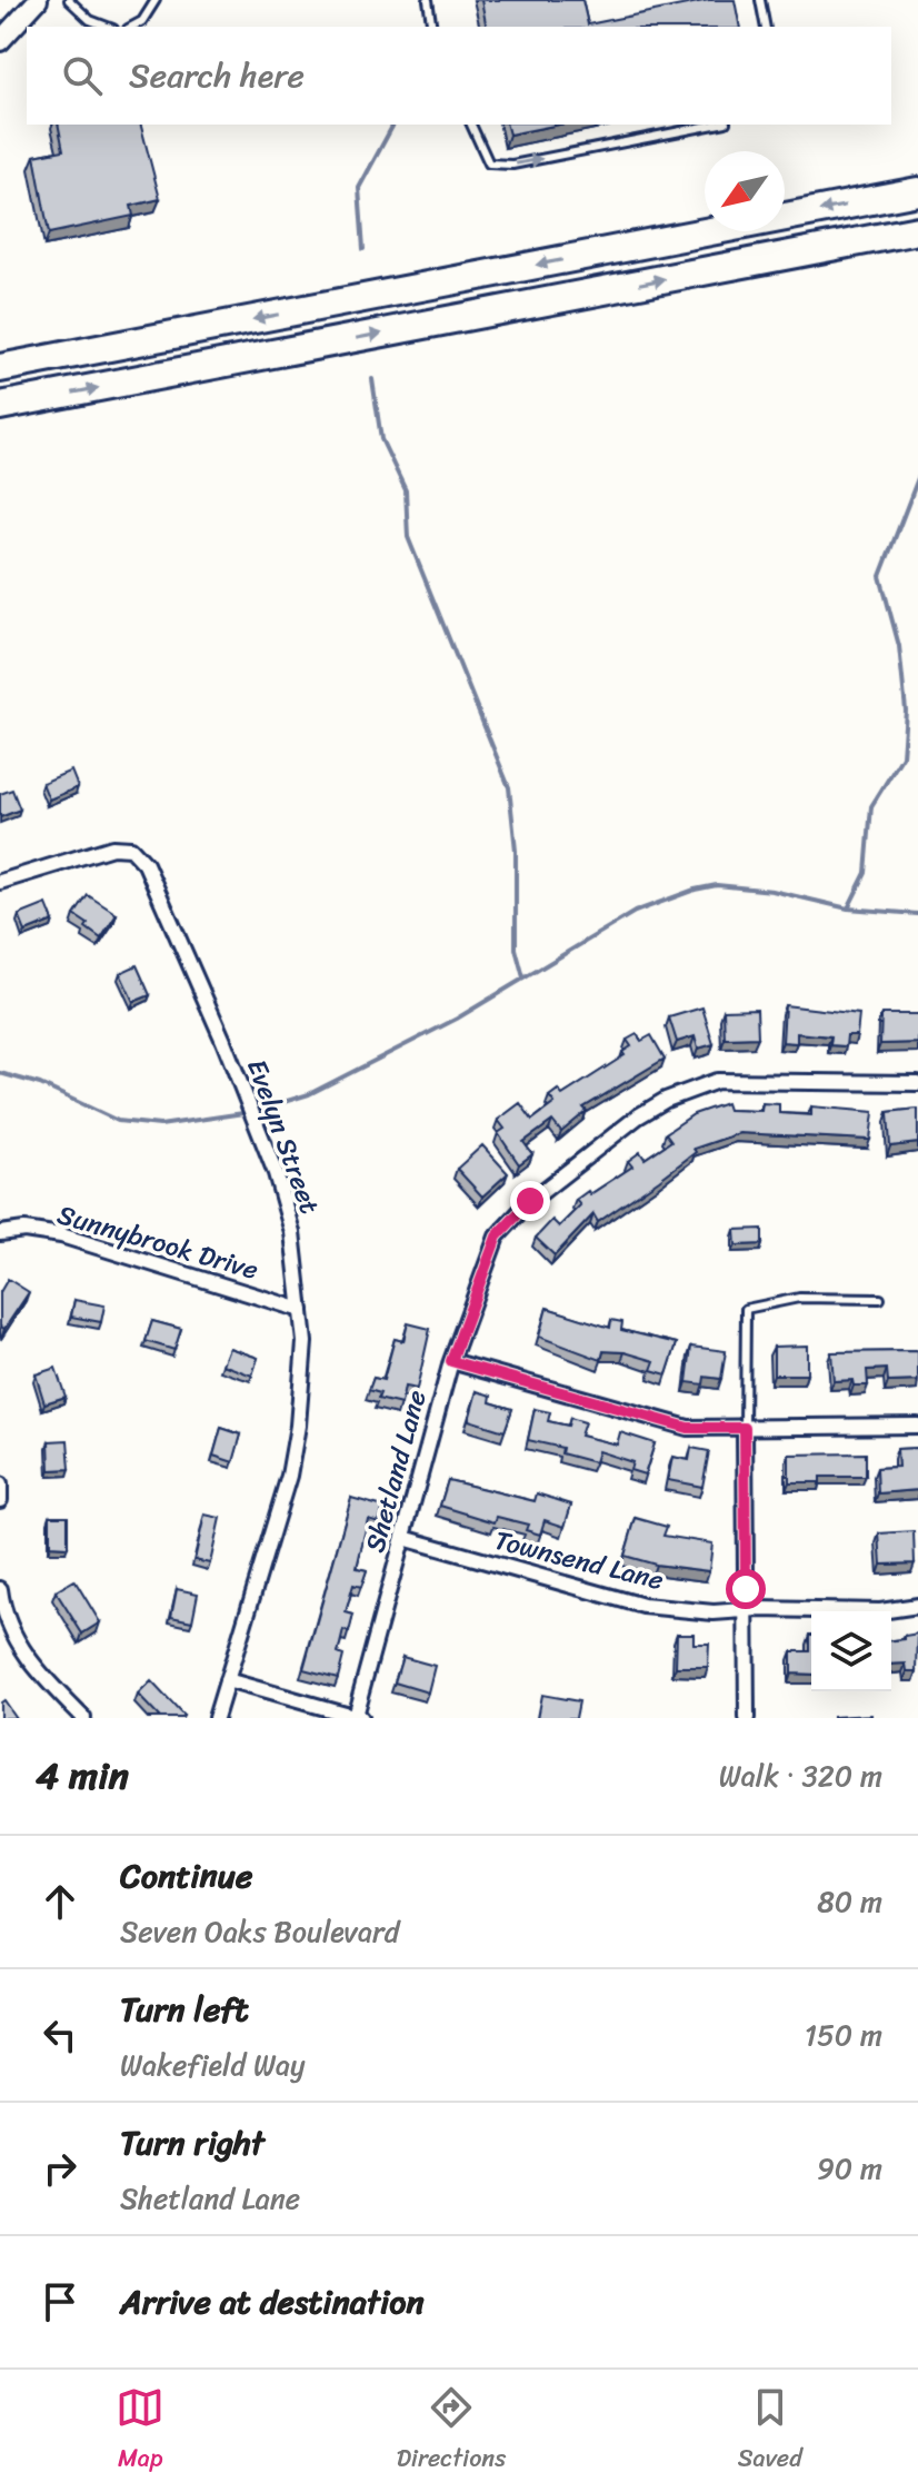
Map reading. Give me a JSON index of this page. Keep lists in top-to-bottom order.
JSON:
{
  "streets": {
    "street": [
      "Evelyn Street",
      "Sunnybrook Drive",
      "Shetland Lane",
      "Townsend Lane"
    ]
  },
  "crossings": [
    ["Evelyn Street", "Sunnybrook Drive"],
    ["Shetland Lane", "Townsend Lane"]
  ],
  "north": "bottom left",
  "page": {
    "search": "Search here",
    "heading": ["4 min", "Walk · 320 m"],
    "list": [
      ["Continue", "Seven Oaks Boulevard", "80 m"],
      ["Turn left", "Wakefield Way", "150 m"],
      ["Turn right", "Shetland Lane", "90 m"],
      "Arrive at destination"
    ],
    "nav": ["Map", "Directions", "Saved"]
  }
}
